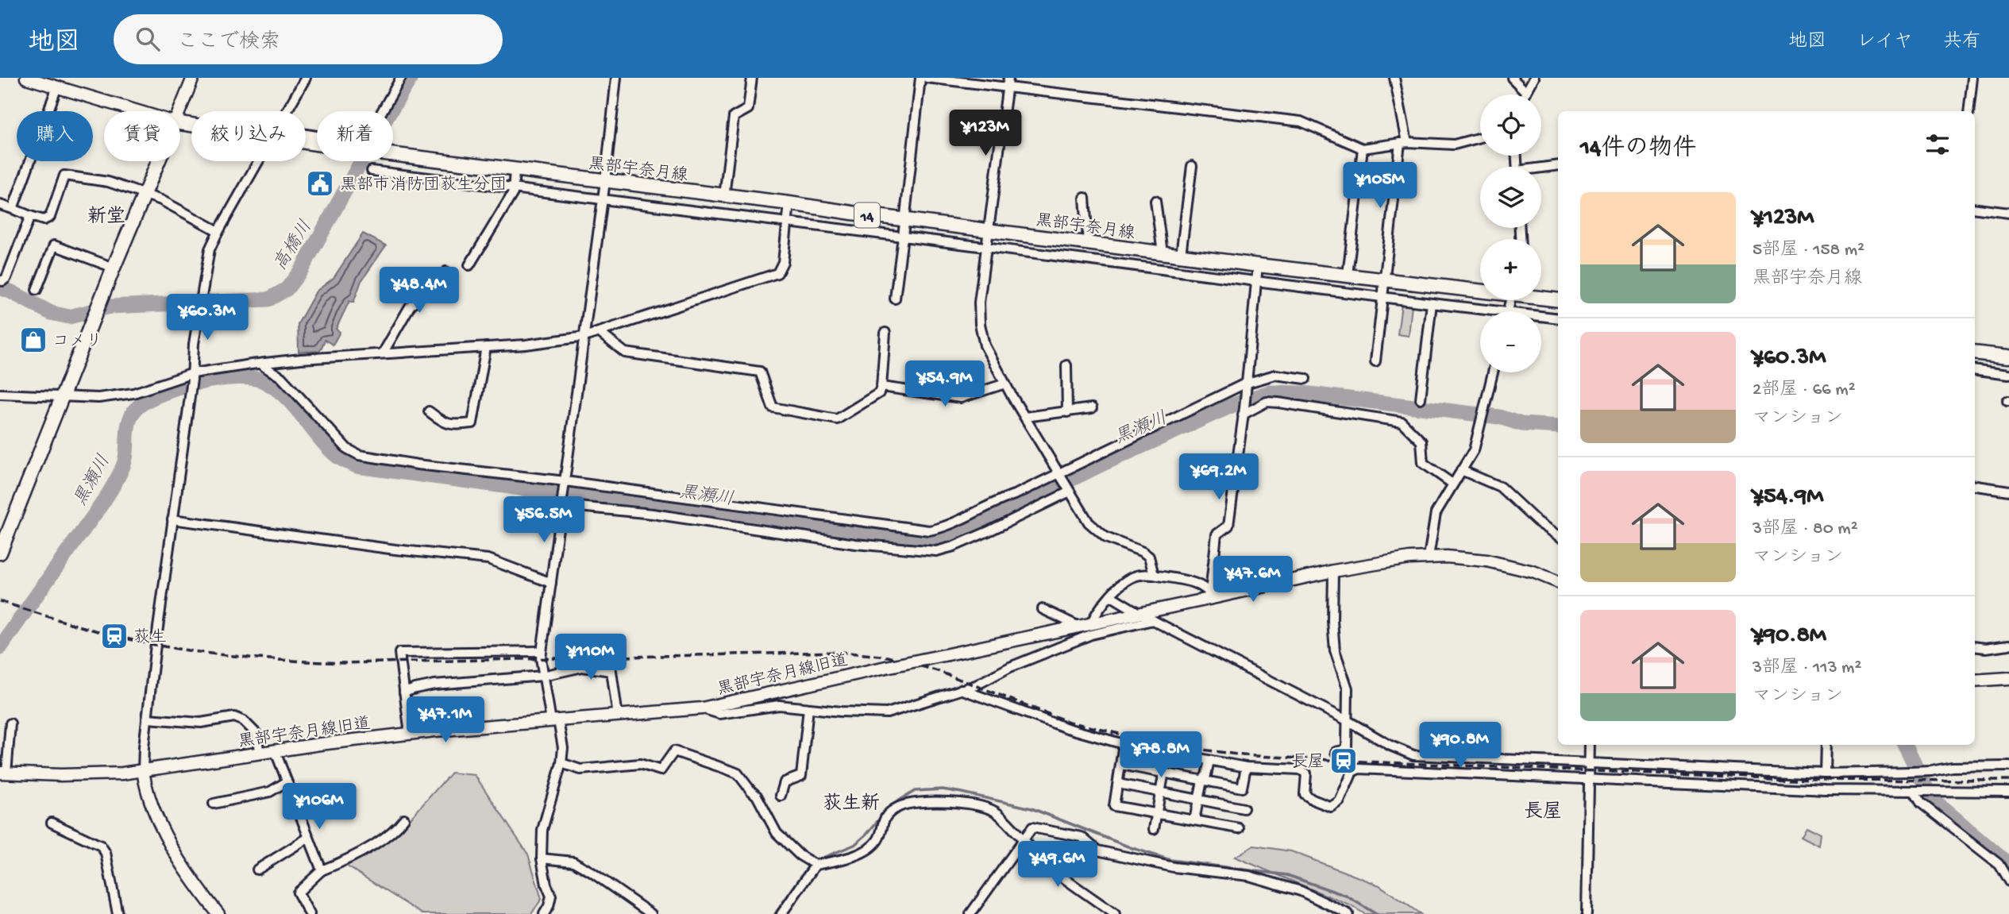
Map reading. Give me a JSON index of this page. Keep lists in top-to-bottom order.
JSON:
{
  "streets": {
    "main road": ["黒部宇奈月線", "14"],
    "street": ["黒部宇奈月線旧道"]
  },
  "districts": ["新堂", "荻生新", "長屋"],
  "water": ["高橋川", "黒瀬川"],
  "places": {
    "public building": ["黒部市消防団荻生分団"],
    "shop": ["コメリ"],
    "station": ["荻生", "長屋"]
  },
  "page": {
    "header": "地図",
    "search": "ここで検索",
    "nav": ["地図", "レイヤ", "共有"],
    "map_buttons": ["+", "−"],
    "price": [
      "¥123M",
      "¥105M",
      "¥48.4M",
      "¥60.3M",
      "¥54.9M",
      "¥69.2M",
      "¥56.5M",
      "¥47.6M",
      "¥110M",
      "¥47.1M",
      "¥90.8M",
      "¥78.8M",
      "¥106M",
      "¥49.6M"
    ],
    "chip": [
      "購入",
      "賃貸",
      "絞り込み",
      "新着"
    ],
    "heading": "14件の物件",
    "list": [
      {
        "name": "¥123M",
        "note": "5部屋 · 158 m² · 黒部宇奈月線"
      },
      {
        "name": "¥60.3M",
        "note": "2部屋 · 66 m² · マンション"
      },
      {
        "name": "¥54.9M",
        "note": "3部屋 · 80 m² · マンション"
      },
      {
        "name": "¥90.8M",
        "note": "3部屋 · 113 m² · マンション"
      }
    ]
  }
}
